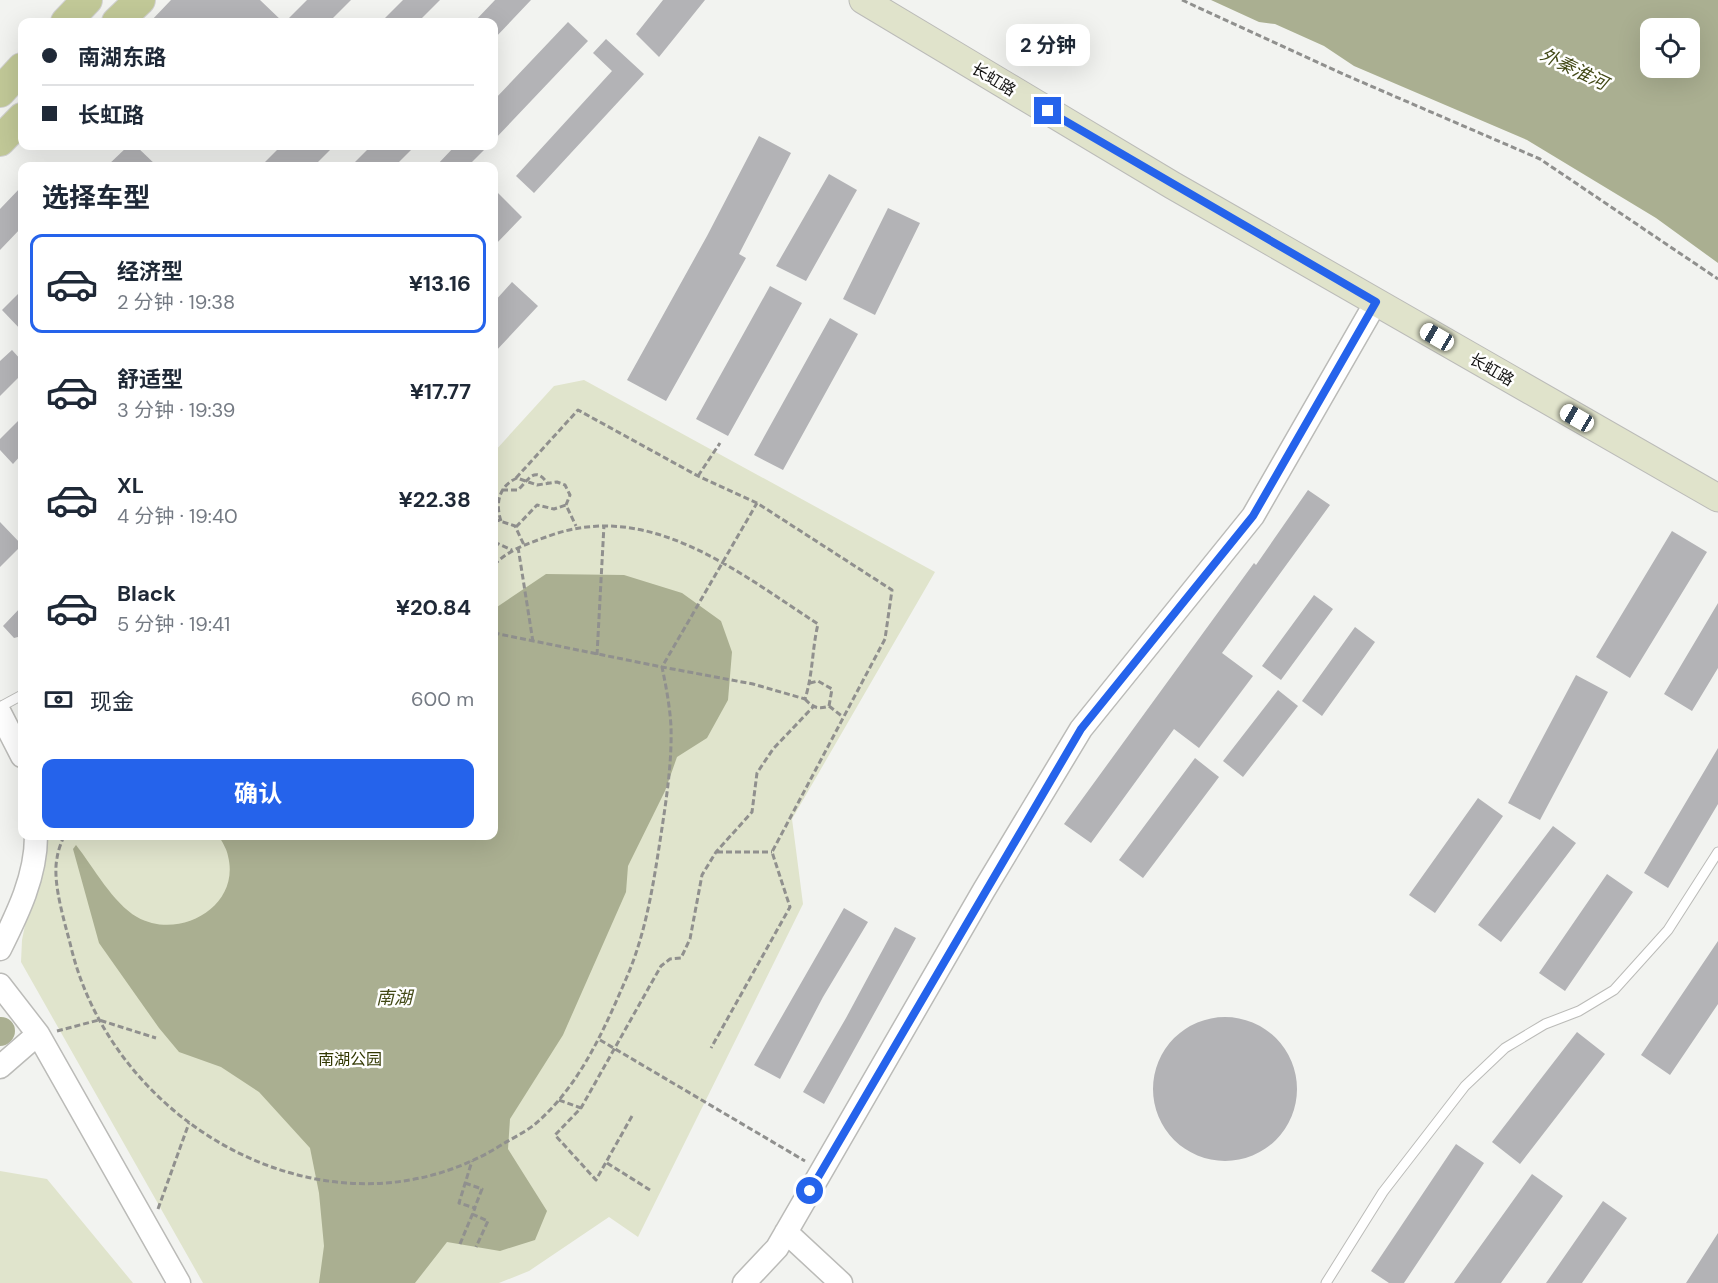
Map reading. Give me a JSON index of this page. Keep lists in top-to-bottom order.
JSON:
{
  "streets": {
    "main road": ["长虹路"]
  },
  "water": ["外秦淮河", "南湖"],
  "parks": ["南湖公园"],
  "page": {
    "banner": ["南湖东路", "长虹路"],
    "bubble": "2 分钟",
    "heading": "选择车型",
    "list": [
      {
        "name": "经济型",
        "note": "2 分钟 · 19:38",
        "value": "¥13.16"
      },
      {
        "name": "舒适型",
        "note": "3 分钟 · 19:39",
        "value": "¥17.77"
      },
      {
        "name": "XL",
        "note": "4 分钟 · 19:40",
        "value": "¥22.38"
      },
      {
        "name": "Black",
        "note": "5 分钟 · 19:41",
        "value": "¥20.84"
      }
    ],
    "pay": ["现金", "600 m"],
    "buttons": "确认"
  }
}
